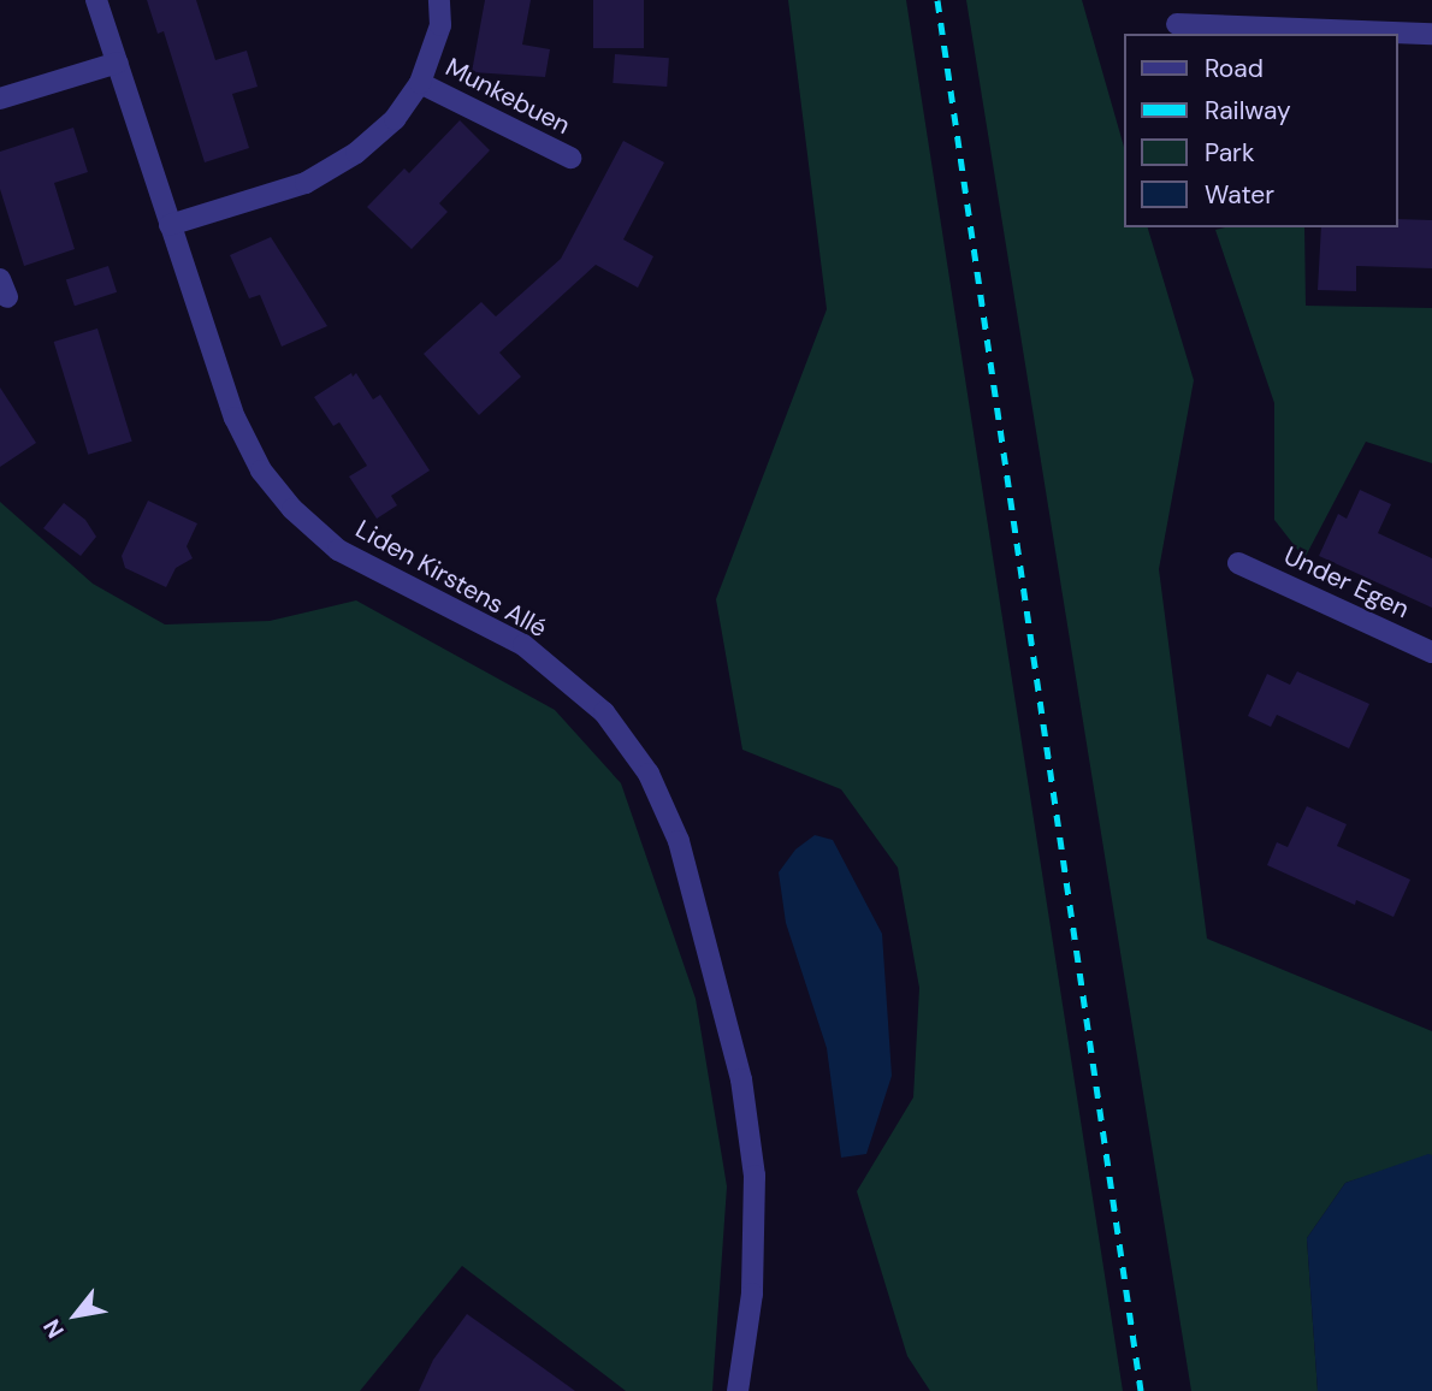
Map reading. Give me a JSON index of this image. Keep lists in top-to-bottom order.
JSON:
{
  "streets": {
    "street": ["Munkebuen", "Liden Kirstens Allé", "Under Egen"]
  },
  "crossings": [
    ["Munkebuen", "Liden Kirstens Allé"]
  ],
  "legend": [
    "Road",
    "Railway",
    "Park",
    "Water"
  ],
  "north": "bottom left"
}
